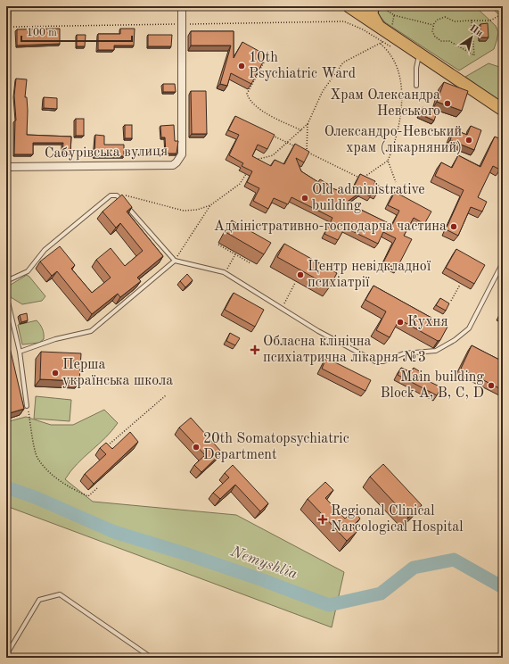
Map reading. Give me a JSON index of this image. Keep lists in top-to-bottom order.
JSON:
{
  "streets": {
    "street": ["Сабурівська вулиця"]
  },
  "water": ["Nemyshlia"],
  "places": {
    "other": [
      "10th Psychiatric Ward",
      "Храм Олександра Невського",
      "Олександро-Невський храм (лікарняний)",
      "Old administrative building",
      "Адміністративно-господарча частина",
      "Центр невідкладної психіатрії",
      "Кухня",
      "Перша українська школа",
      "Main building Block A, B, C, D",
      "20th Somatopsychiatric Department"
    ],
    "health": ["Обласна клінічна психіатрична лікарня №3", "Regional Clinical Narcological Hospital"]
  },
  "scale_bar": "100 m",
  "north": "top right"
}
